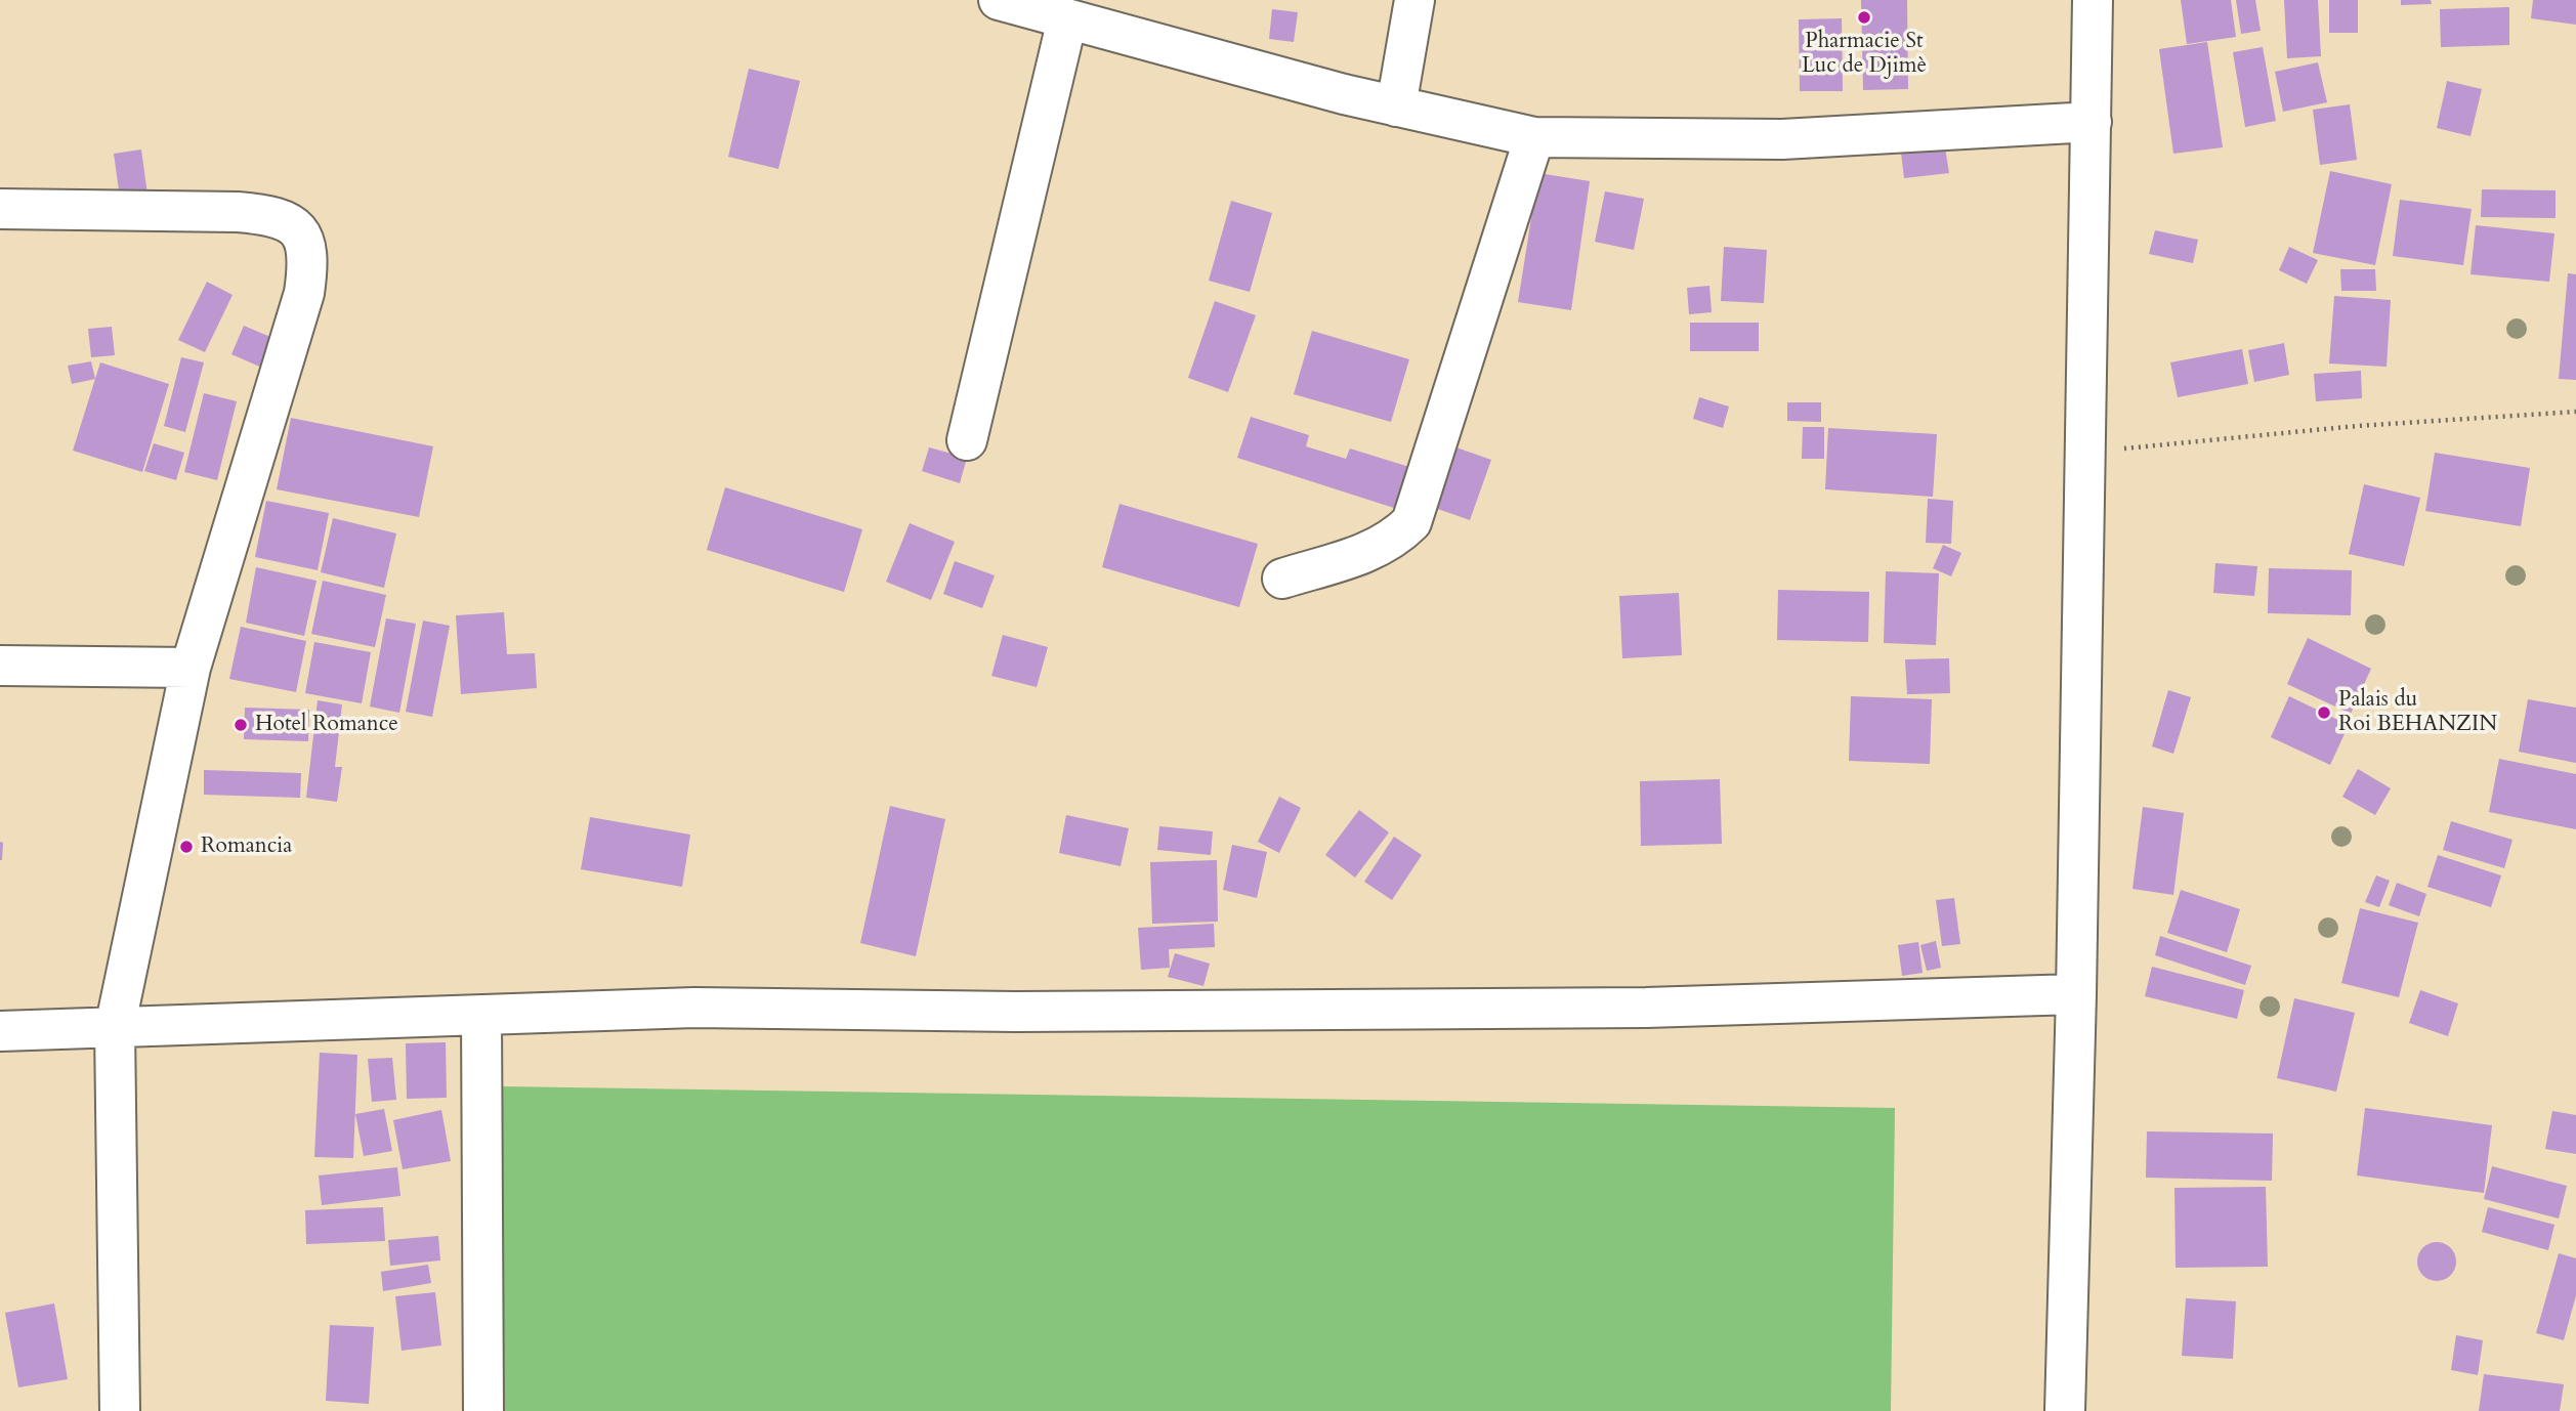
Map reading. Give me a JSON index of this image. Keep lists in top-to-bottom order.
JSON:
{
  "places": [
    "Pharmacie St Luc de Djimè",
    "Palais du Roi BEHANZIN",
    "Hotel Romance",
    "Romancia"
  ]
}
